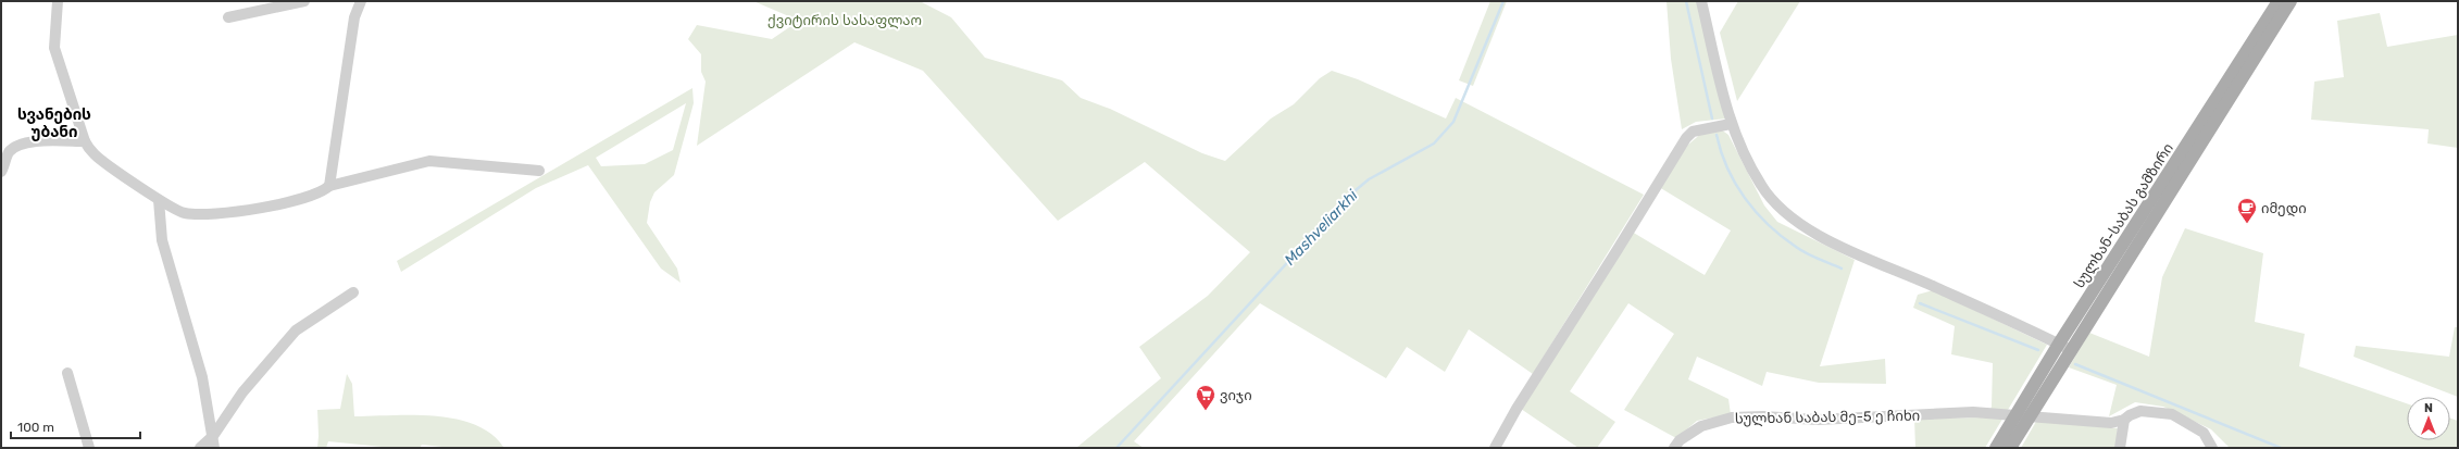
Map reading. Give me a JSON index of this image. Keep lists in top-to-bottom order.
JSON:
{
  "streets": {
    "main road": ["სულხან-საბას გამზირი"],
    "street": ["სულხან საბას მე-5 ე ჩიხი"]
  },
  "crossings": [
    ["სულხან-საბას გამზირი", "სულხან საბას მე-5 ე ჩიხი"]
  ],
  "districts": ["სვანების უბანი"],
  "water": ["Mashveliarkhi"],
  "parks": ["ქვიტირის სასაფლაო"],
  "places": {
    "cafe": ["იმედი"],
    "supermarket": ["ვიჯი"]
  },
  "scale_bar": "100 m",
  "north": "top"
}
